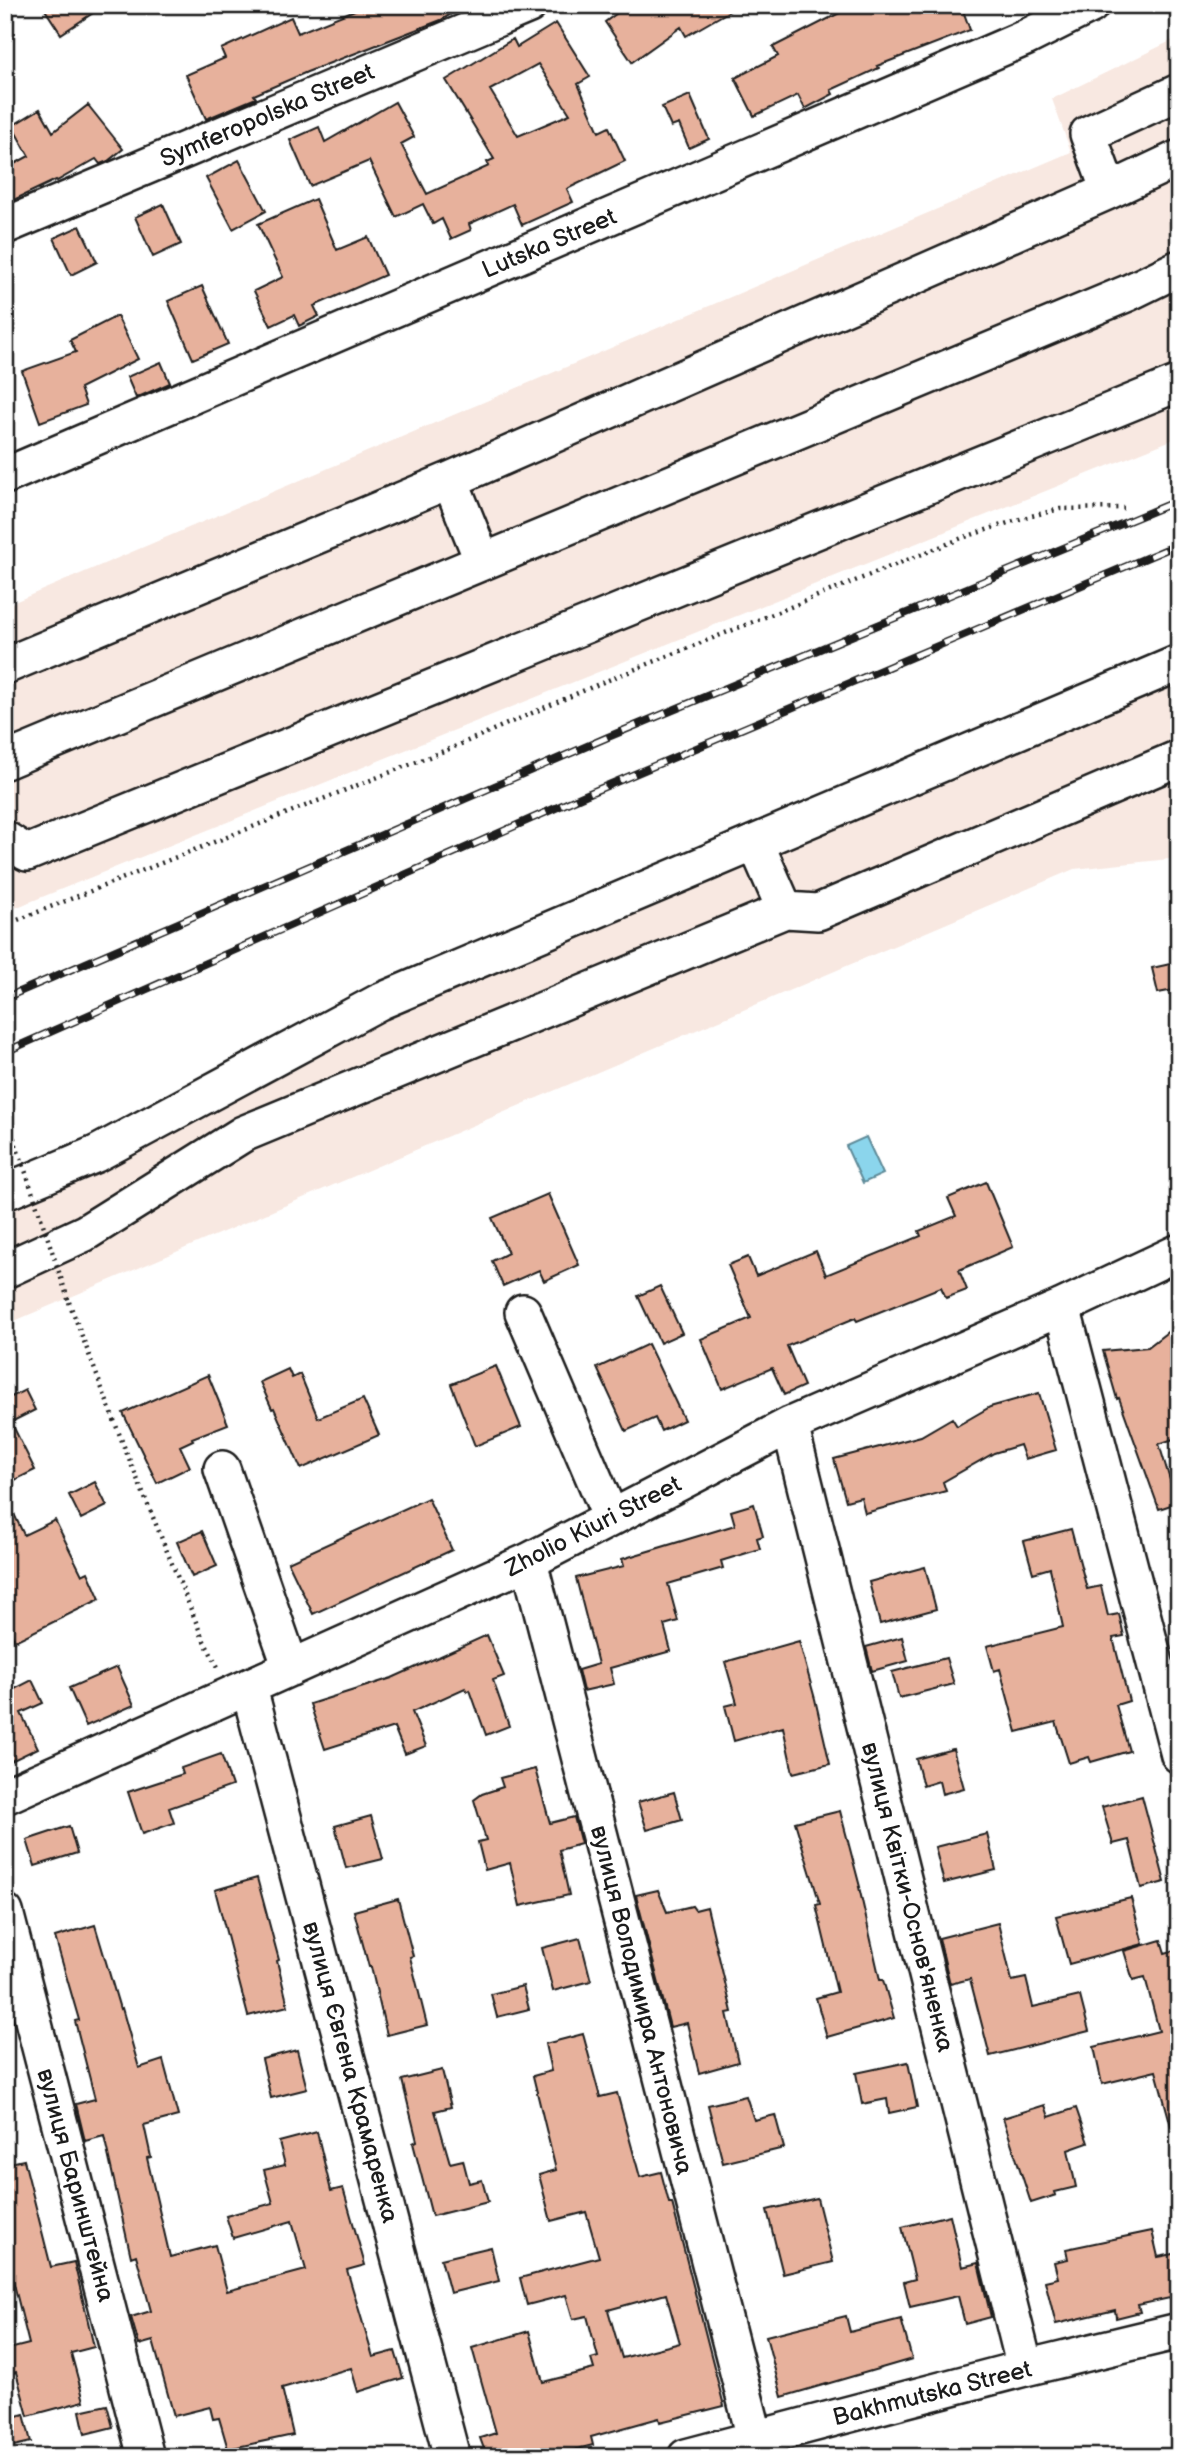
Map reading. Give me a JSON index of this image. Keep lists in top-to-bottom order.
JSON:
{
  "streets": {
    "street": [
      "Symferopolska Street",
      "Lutska Street",
      "Zholio Kiuri Street",
      "вулиця Квітки-Основ'яненка",
      "вулиця Володимира Антоновича",
      "вулиця Євгена Крамаренка",
      "вулиця Баринштейна",
      "Bakhmutska Street"
    ]
  },
  "crossings": [
    ["Zholio Kiuri Street", "вулиця Квітки-Основ'яненка"],
    ["Zholio Kiuri Street", "вулиця Володимира Антоновича"],
    ["Zholio Kiuri Street", "вулиця Євгена Крамаренка"],
    ["вулиця Квітки-Основ'яненка", "Bakhmutska Street"],
    ["вулиця Володимира Антоновича", "Bakhmutska Street"]
  ]
}
